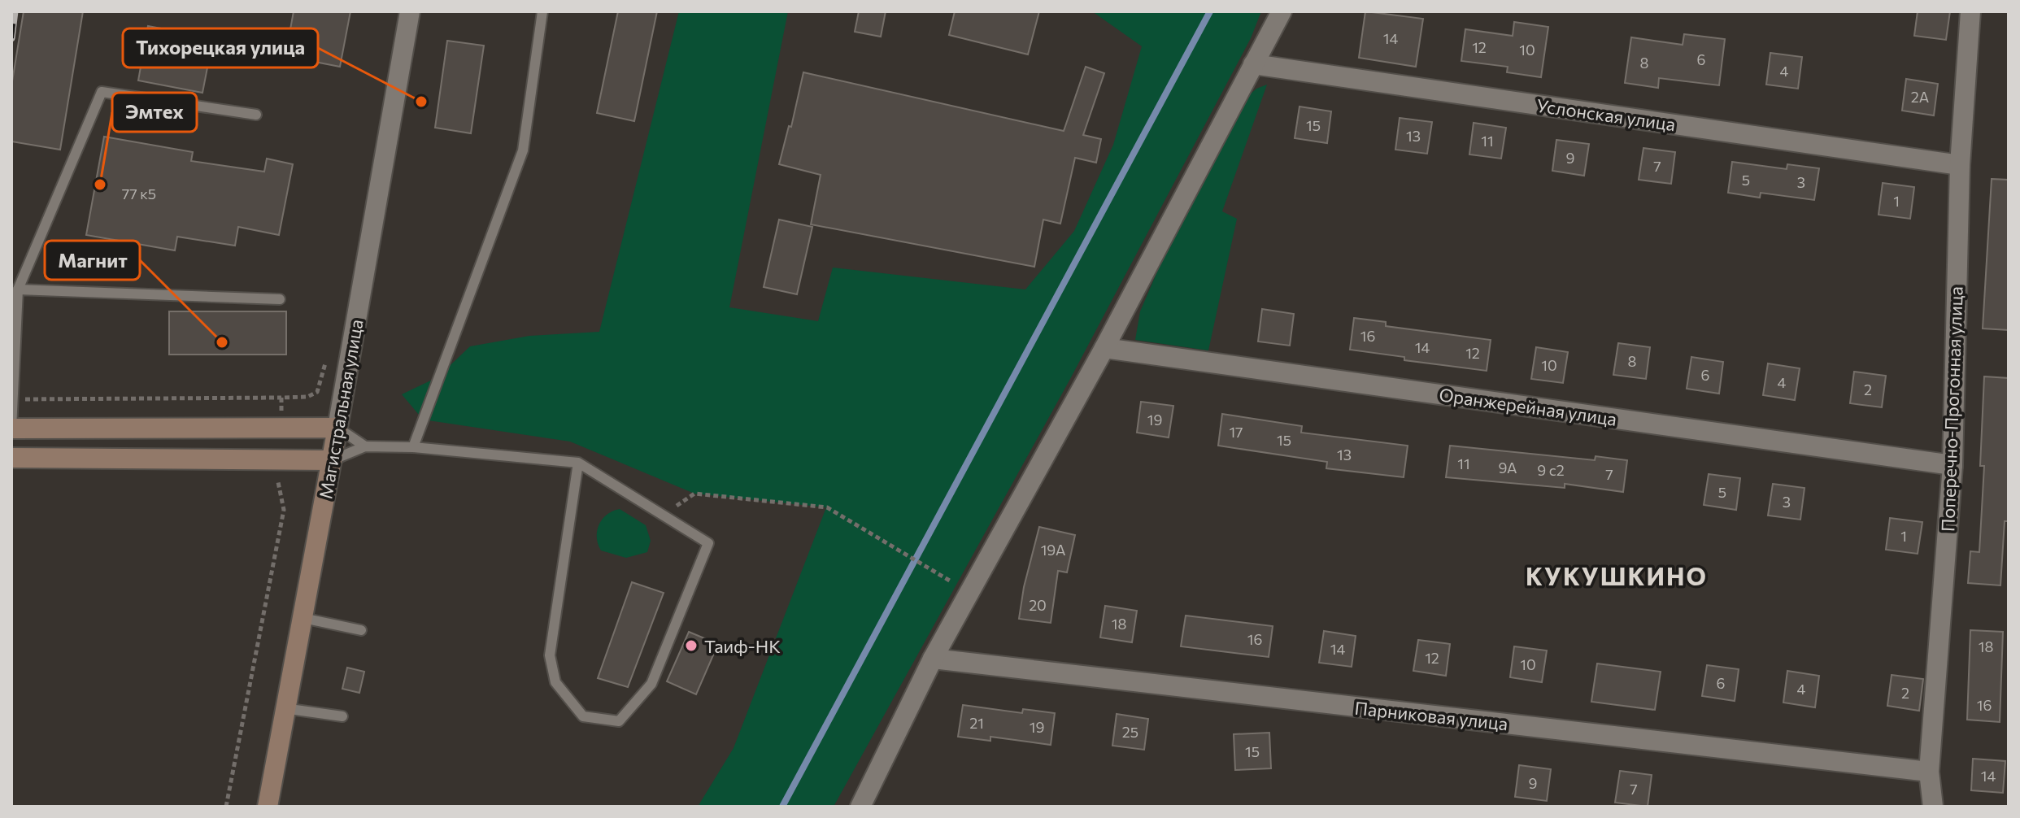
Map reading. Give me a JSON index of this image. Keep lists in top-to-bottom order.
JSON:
{
  "streets": {
    "main road": ["Магистральная улица"],
    "street": [
      "Услонская улица",
      "Оранжерейная улица",
      "Поперечно-Прогонная улица",
      "Парниковая улица"
    ]
  },
  "crossings": [
    ["Услонская улица", "Поперечно-Прогонная улица"],
    ["Оранжерейная улица", "Поперечно-Прогонная улица"],
    ["Поперечно-Прогонная улица", "Парниковая улица"]
  ],
  "districts": ["КУКУШКИНО"],
  "places": [
    "Тихорецкая улица",
    "Эмтех",
    "Магнит",
    "Таиф-НК"
  ],
  "house_numbers": [
    "14",
    "12",
    "10",
    "6",
    "8",
    "4",
    "2А",
    "15",
    "13",
    "11",
    "9",
    "7",
    "5",
    "3",
    "77 к5",
    "1",
    "16",
    "14",
    "12",
    "8",
    "10",
    "6",
    "4",
    "2",
    "19",
    "17",
    "15",
    "13",
    "11",
    "9А",
    "9 с2",
    "7",
    "5",
    "3",
    "1",
    "19А",
    "20",
    "18",
    "16",
    "18",
    "14",
    "12",
    "10",
    "6",
    "4",
    "2",
    "16",
    "21",
    "19",
    "25",
    "15",
    "14",
    "9",
    "7"
  ]
}
